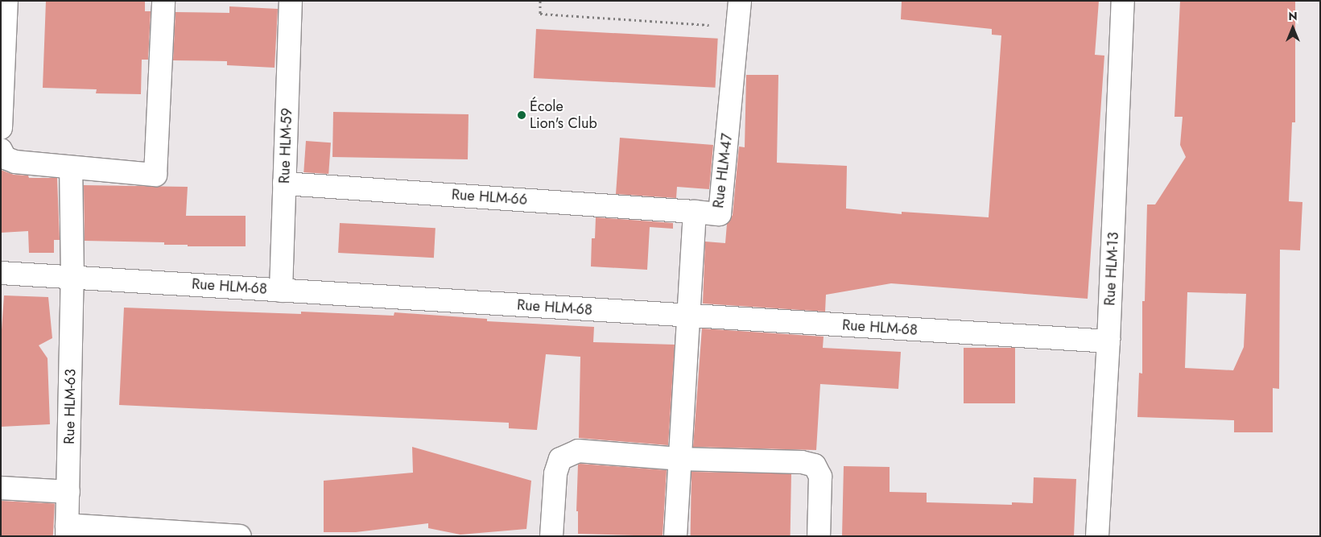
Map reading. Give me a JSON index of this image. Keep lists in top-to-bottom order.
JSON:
{
  "streets": {
    "street": [
      "Rue HLM-59",
      "Rue HLM-47",
      "Rue HLM-66",
      "Rue HLM-13",
      "Rue HLM-68",
      "Rue HLM-63"
    ]
  },
  "crossings": [
    ["Rue HLM-59", "Rue HLM-66"],
    ["Rue HLM-59", "Rue HLM-68"],
    ["Rue HLM-47", "Rue HLM-66"],
    ["Rue HLM-47", "Rue HLM-68"],
    ["Rue HLM-13", "Rue HLM-68"],
    ["Rue HLM-68", "Rue HLM-63"]
  ],
  "places": ["École Lion's Club"],
  "north": "top"
}
